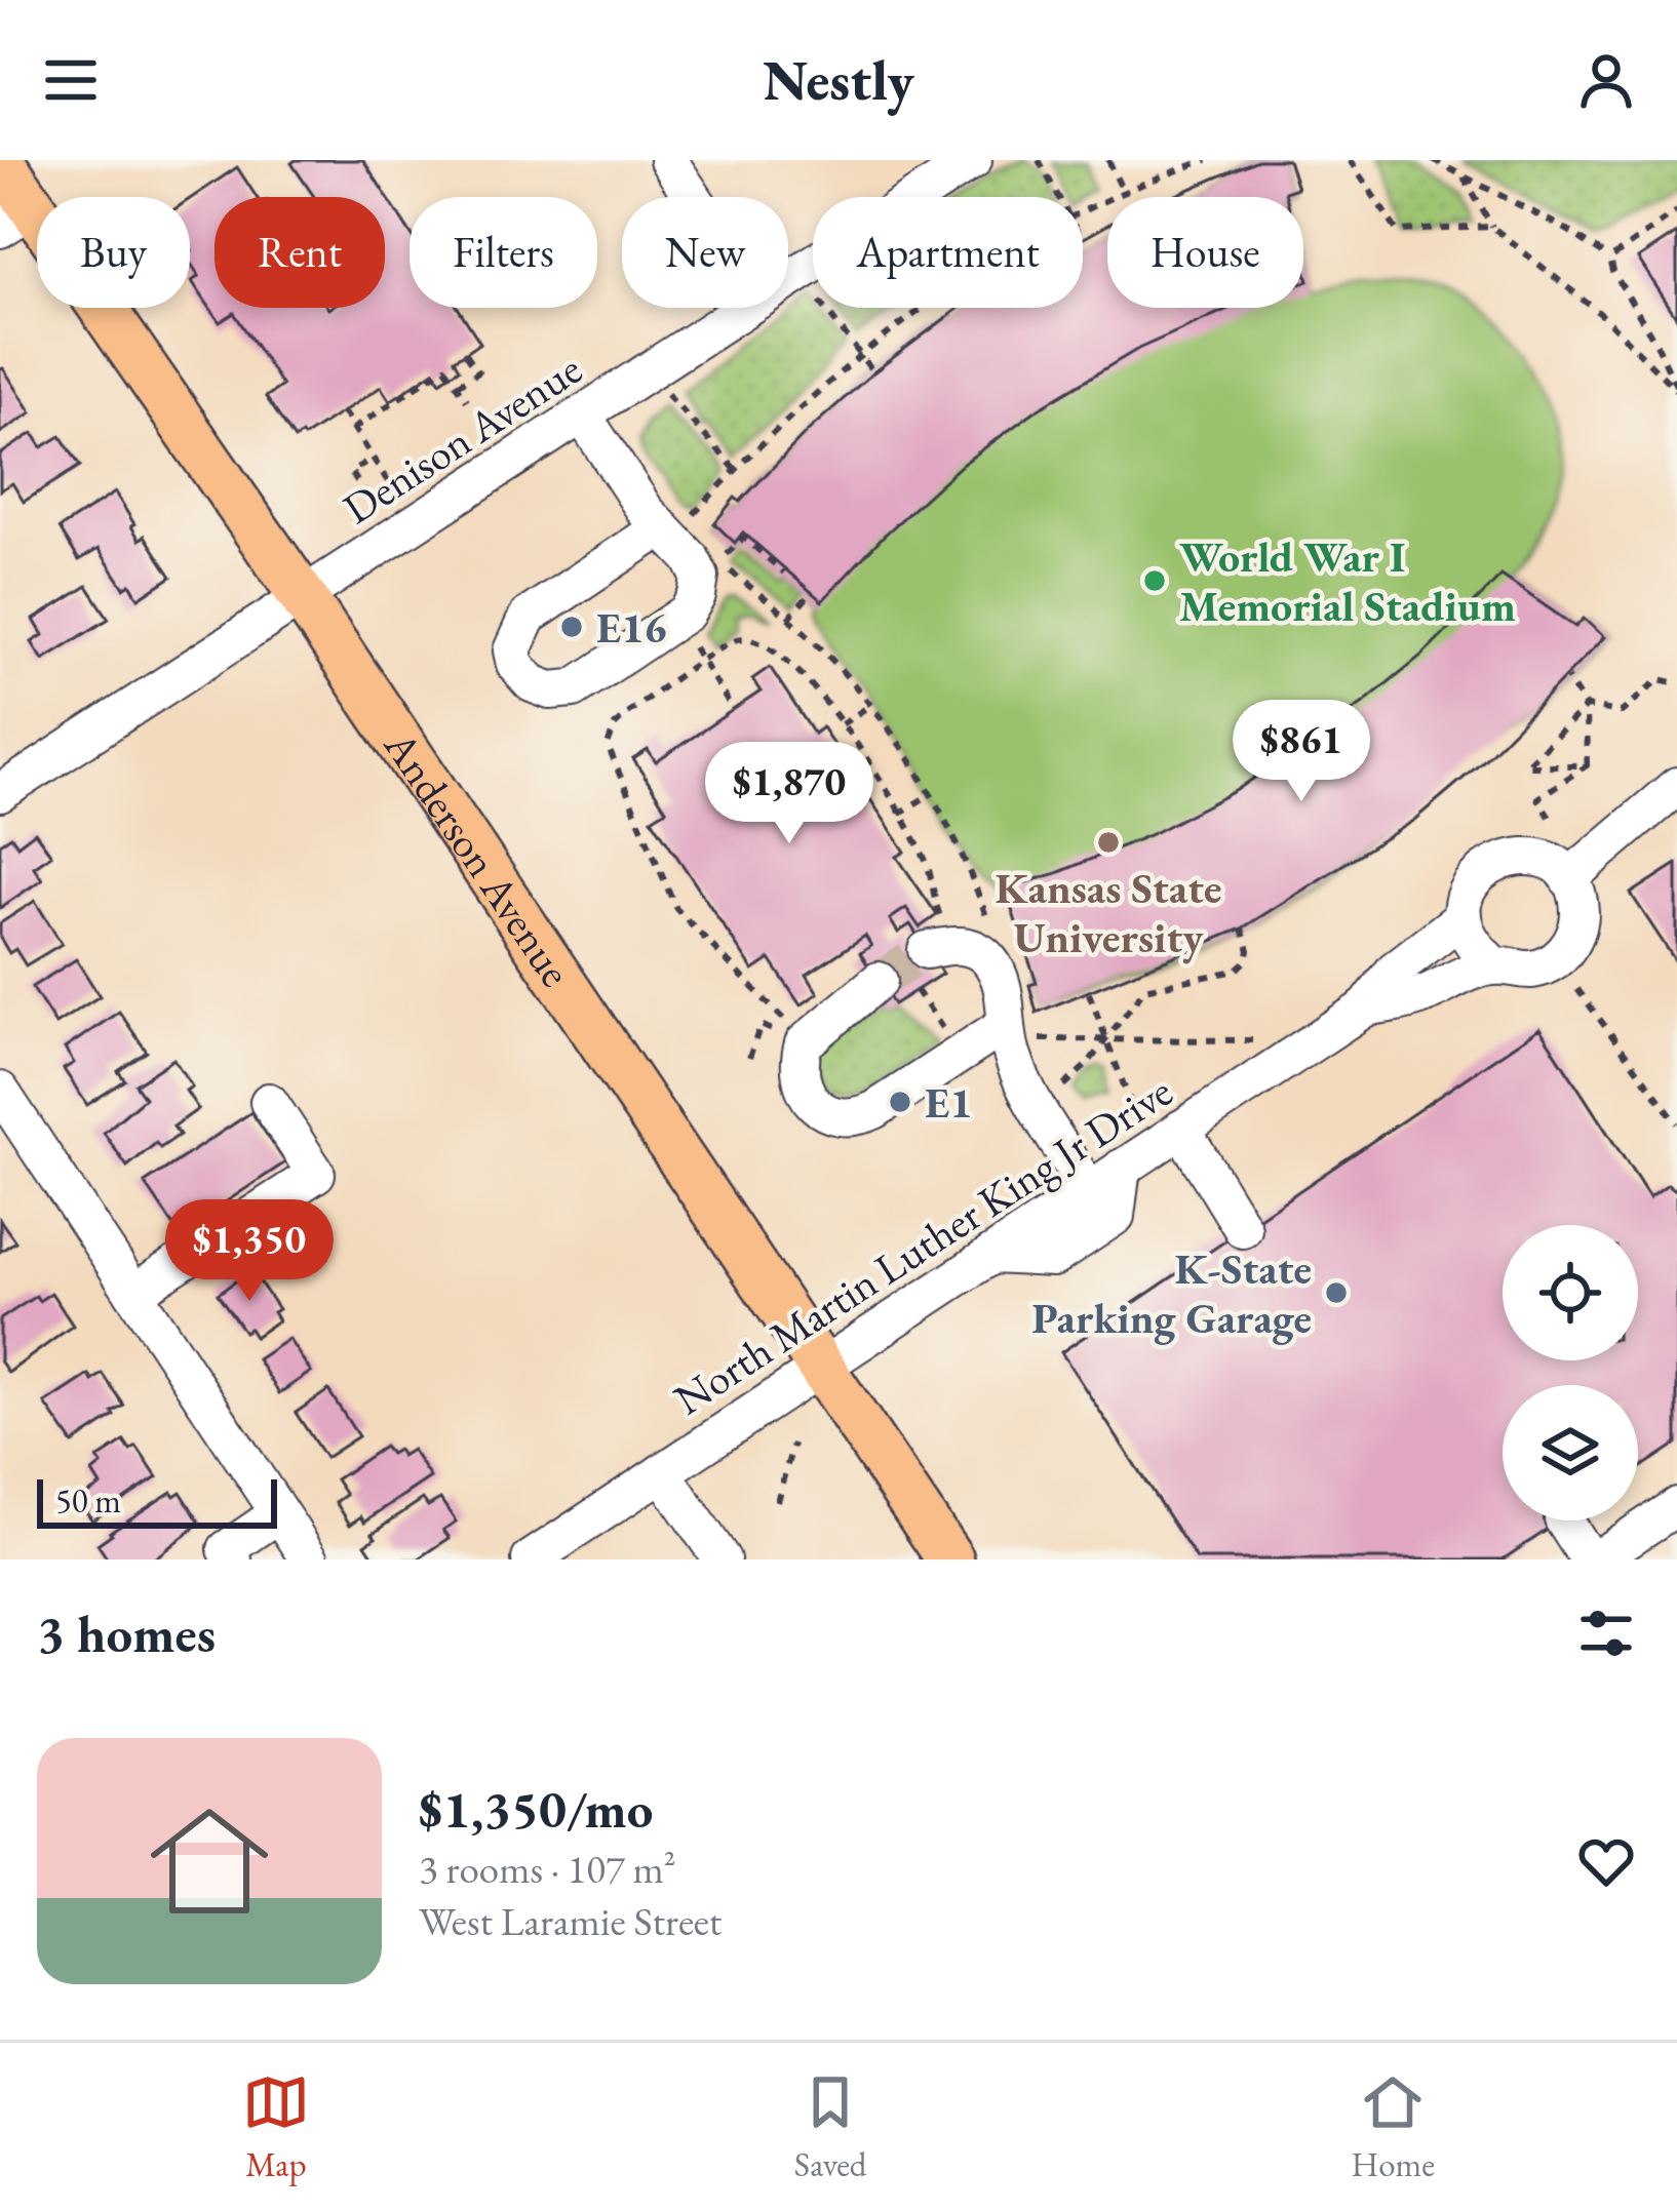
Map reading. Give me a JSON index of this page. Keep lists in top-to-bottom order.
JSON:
{
  "streets": {
    "main road": ["Anderson Avenue"],
    "street": ["Denison Avenue", "North Martin Luther King Jr Drive"]
  },
  "crossings": [
    ["Denison Avenue", "Anderson Avenue"],
    ["Anderson Avenue", "North Martin Luther King Jr Drive"]
  ],
  "places": [
    "World War I Memorial Stadium",
    "E16",
    "Kansas State University",
    "E1",
    "K-State Parking Garage"
  ],
  "scale_bar": "50 m",
  "page": {
    "header": "Nestly",
    "chip": [
      "Buy",
      "Rent",
      "Filters",
      "New",
      "Apartment",
      "House"
    ],
    "price": ["$861", "$1,870", "$1,350"],
    "scale": "50 m",
    "heading": "3 homes",
    "list": [
      {
        "name": "$1,350/mo",
        "note": "3 rooms · 107 m² · West Laramie Street"
      }
    ],
    "tabs": ["Map", "Saved", "Home"]
  }
}
